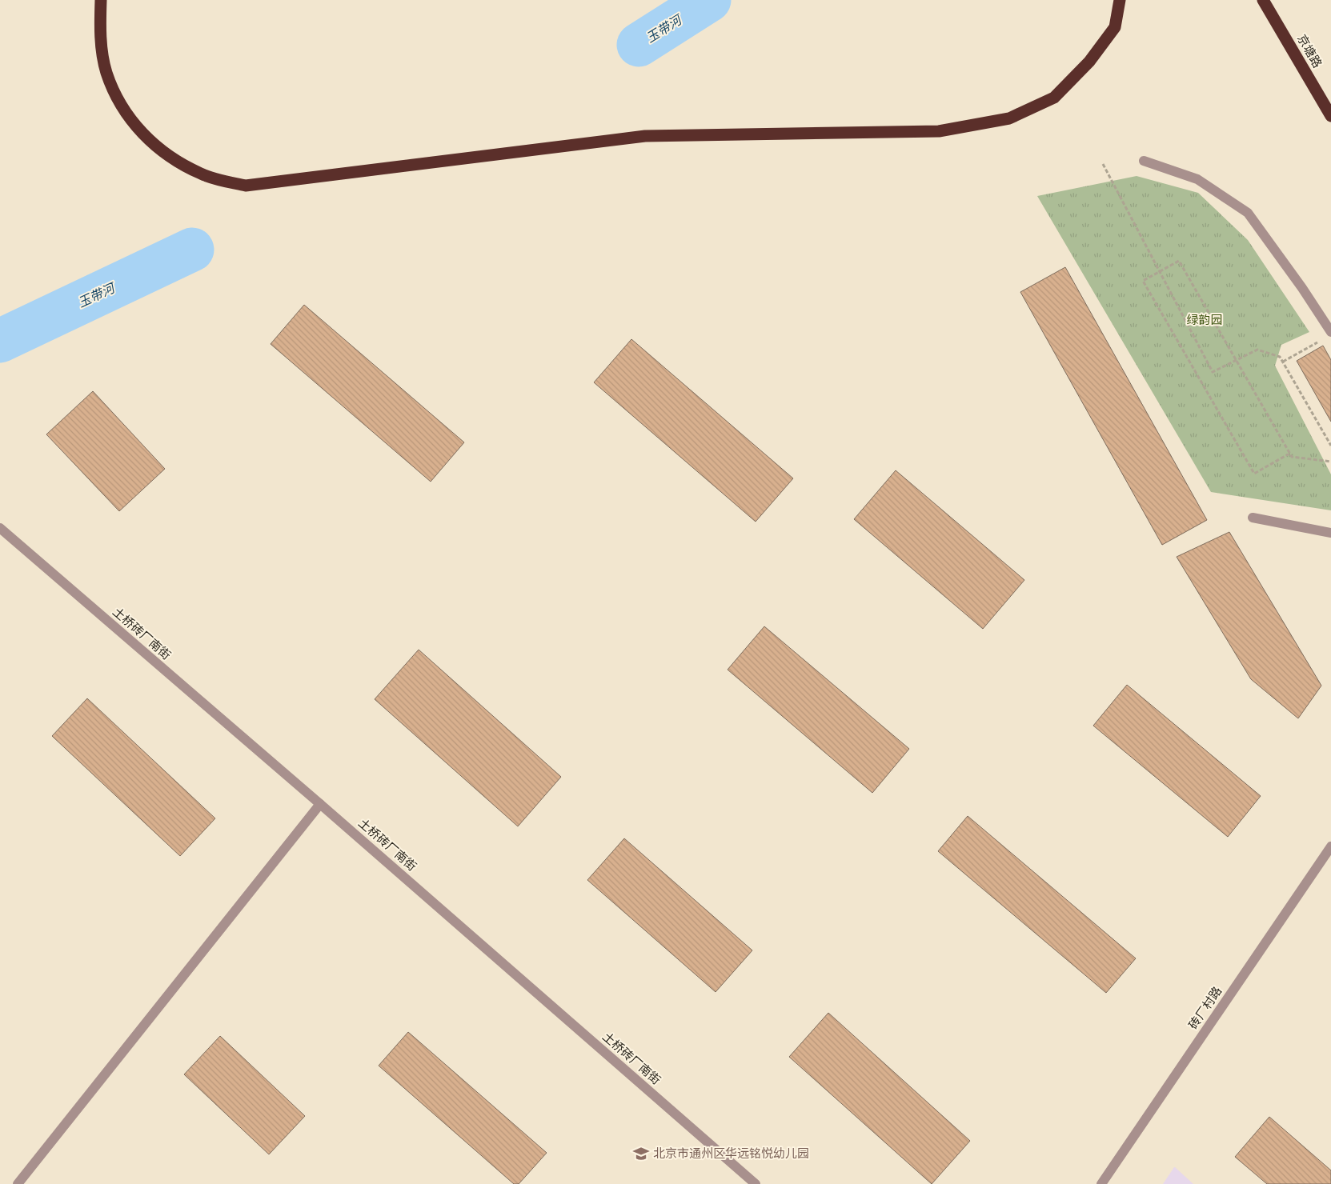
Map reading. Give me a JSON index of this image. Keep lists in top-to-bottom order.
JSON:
{
  "streets": {
    "highway": ["京塘路"],
    "street": ["土桥砖厂南街", "砖厂村路"]
  },
  "water": ["玉带河"],
  "parks": ["绿韵园"],
  "places": {
    "school or university": ["北京市通州区华远铭悦幼儿园"]
  }
}
